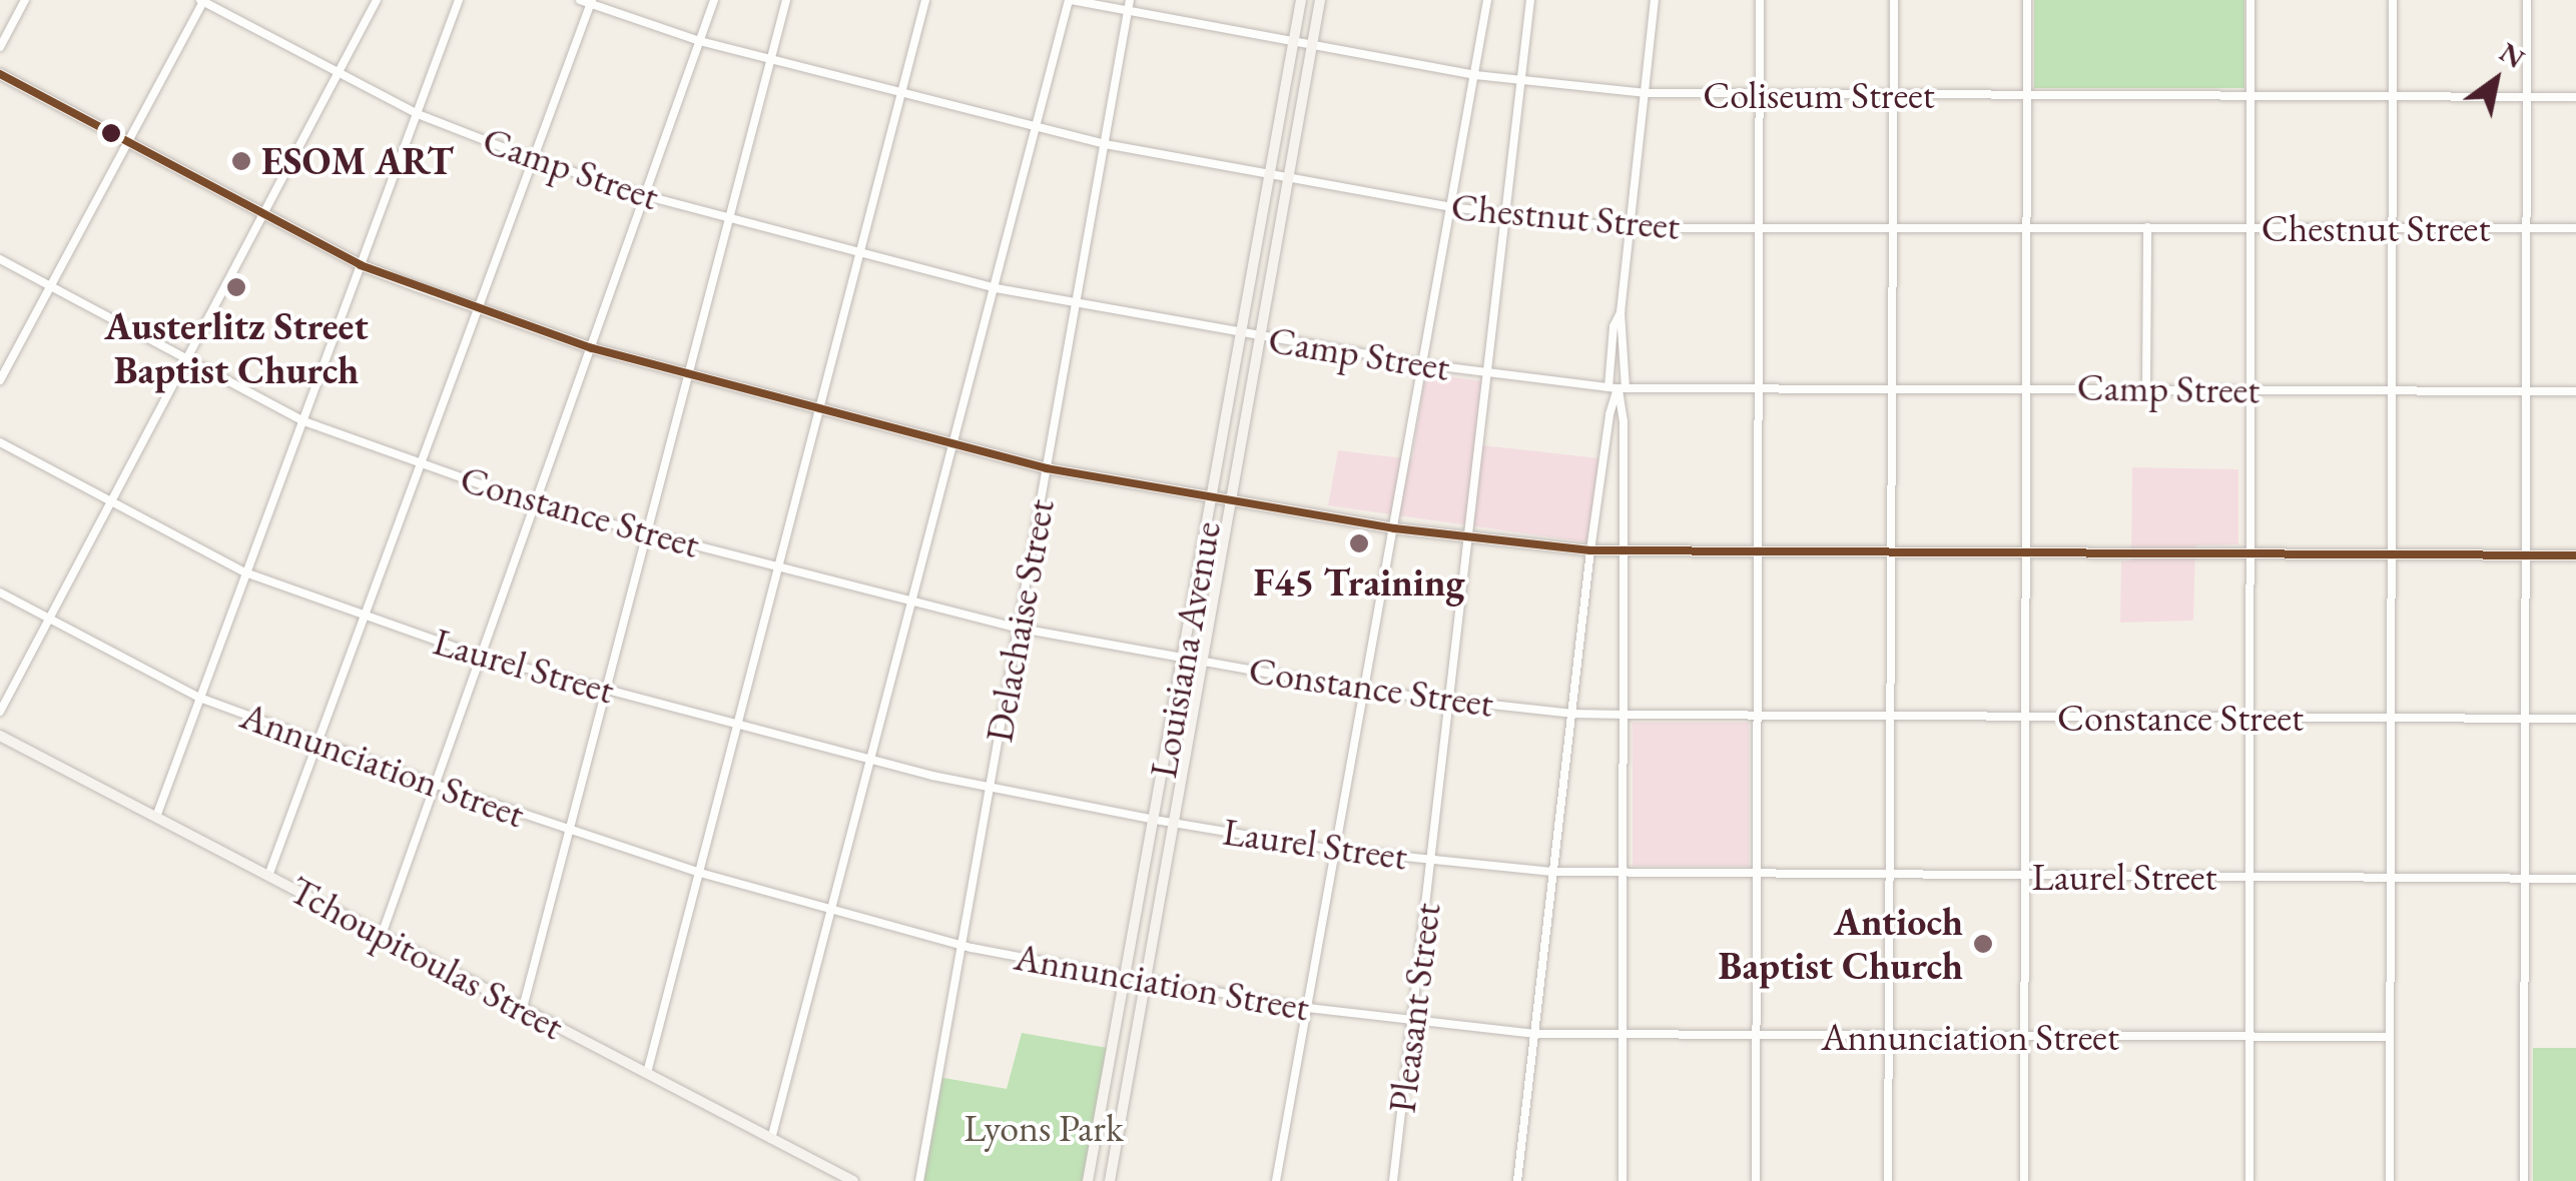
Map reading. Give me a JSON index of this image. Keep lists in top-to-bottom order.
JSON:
{
  "streets": {
    "street": [
      "Coliseum Street",
      "Camp Street",
      "Chestnut Street",
      "Constance Street",
      "Delachaise Street",
      "Louisiana Avenue",
      "Laurel Street",
      "Annunciation Street",
      "Tchoupitoulas Street",
      "Pleasant Street"
    ]
  },
  "crossings": [
    ["Coliseum Street", "Delachaise Street"],
    ["Coliseum Street", "Louisiana Avenue"],
    ["Coliseum Street", "Pleasant Street"],
    ["Camp Street", "Delachaise Street"],
    ["Camp Street", "Louisiana Avenue"],
    ["Camp Street", "Pleasant Street"],
    ["Chestnut Street", "Delachaise Street"],
    ["Chestnut Street", "Louisiana Avenue"],
    ["Chestnut Street", "Pleasant Street"],
    ["Constance Street", "Delachaise Street"],
    ["Constance Street", "Louisiana Avenue"],
    ["Constance Street", "Pleasant Street"],
    ["Delachaise Street", "Laurel Street"],
    ["Delachaise Street", "Annunciation Street"],
    ["Louisiana Avenue", "Laurel Street"],
    ["Louisiana Avenue", "Annunciation Street"],
    ["Laurel Street", "Pleasant Street"],
    ["Annunciation Street", "Pleasant Street"]
  ],
  "parks": ["Lyons Park"],
  "places": [
    "ESOM ART",
    "Austerlitz Street Baptist Church",
    "F45 Training",
    "Antioch Baptist Church"
  ],
  "north": "top right"
}
